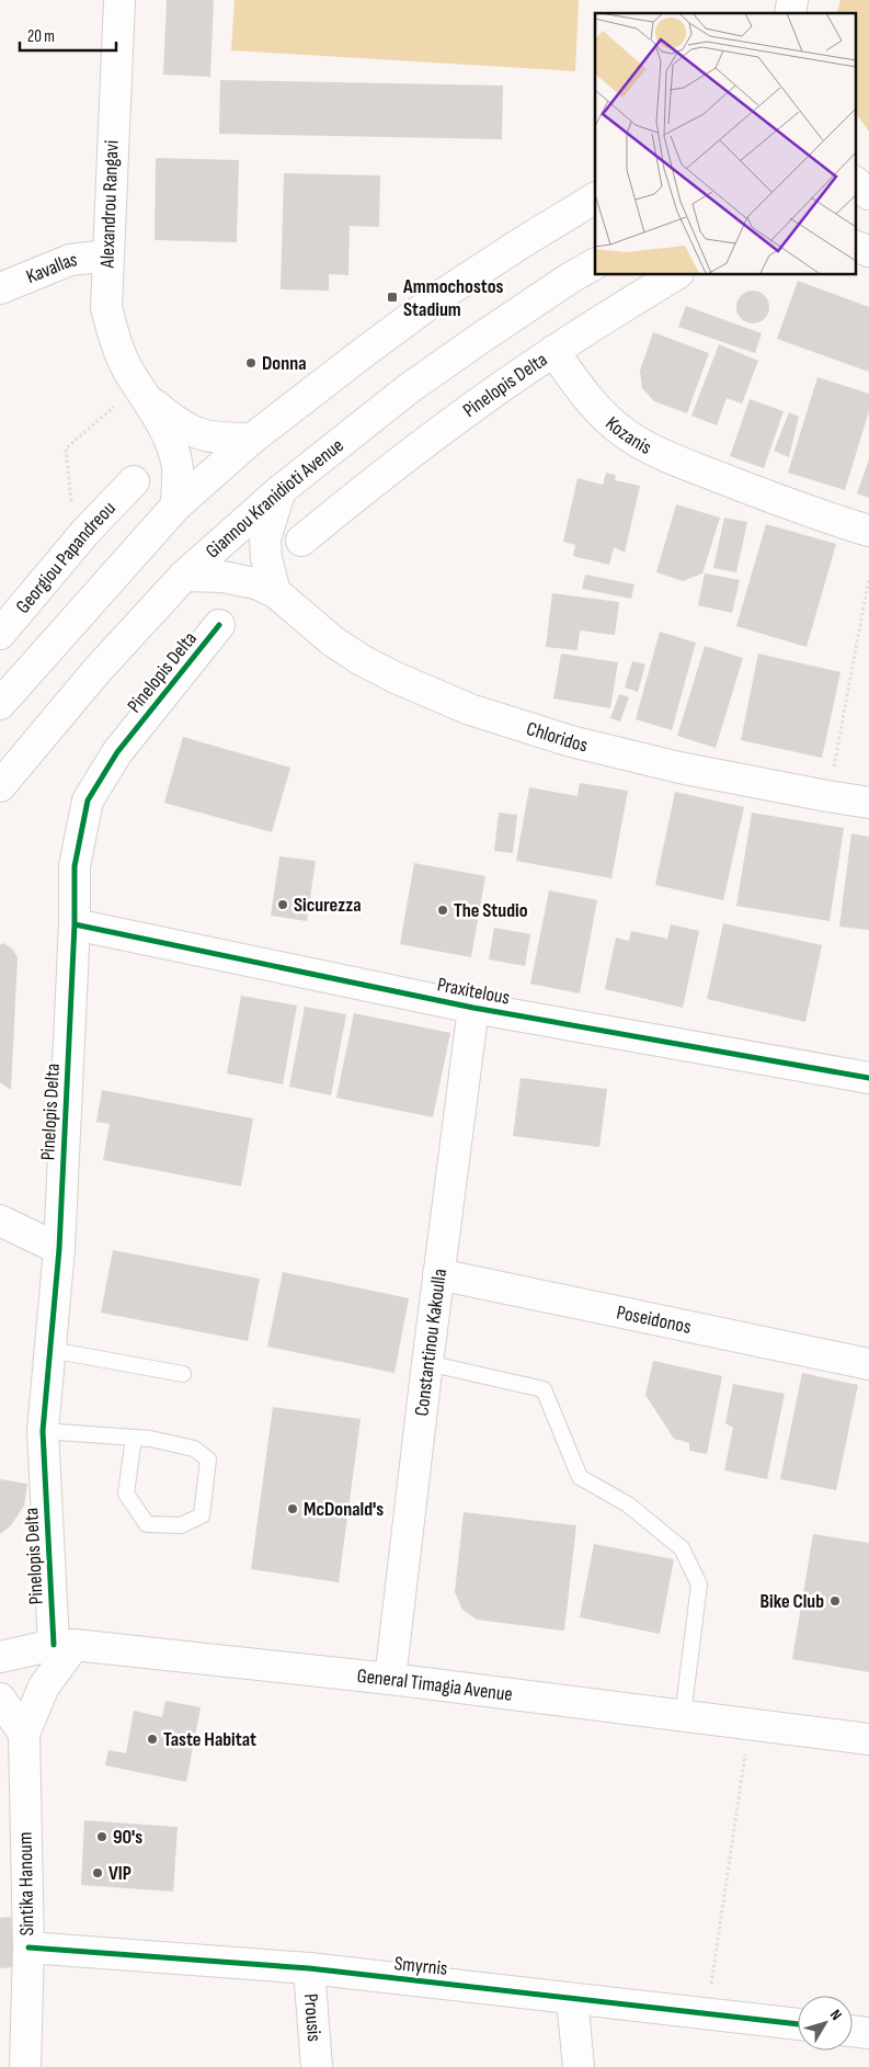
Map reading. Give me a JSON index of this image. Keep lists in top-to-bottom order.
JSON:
{
  "streets": {
    "street": [
      "Alexandrou Rangavi",
      "Kavallas",
      "Pinelopis Delta",
      "Kozanis",
      "Giannou Kranidioti Avenue",
      "Georgiou Papandreou",
      "Chloridos",
      "Praxitelous",
      "Poseidonos",
      "Constantinou Kakoulla",
      "General Timagia Avenue",
      "Sintika Hanoum",
      "Smyrnis",
      "Prousis"
    ]
  },
  "crossings": [
    ["Alexandrou Rangavi", "Kavallas"],
    ["Pinelopis Delta", "Kozanis"],
    ["Pinelopis Delta", "Praxitelous"],
    ["Pinelopis Delta", "General Timagia Avenue"],
    ["Pinelopis Delta", "Sintika Hanoum"],
    ["Giannou Kranidioti Avenue", "Chloridos"],
    ["Praxitelous", "Constantinou Kakoulla"],
    ["Poseidonos", "Constantinou Kakoulla"],
    ["Constantinou Kakoulla", "General Timagia Avenue"],
    ["General Timagia Avenue", "Sintika Hanoum"],
    ["Sintika Hanoum", "Smyrnis"],
    ["Smyrnis", "Prousis"]
  ],
  "places": {
    "transit": ["Ammochostos Stadium"],
    "other": [
      "Donna",
      "Sicurezza",
      "The Studio",
      "McDonald's",
      "Bike Club",
      "Taste Habitat",
      "90's",
      "VIP"
    ]
  },
  "scale_bar": "20 m",
  "north": "top right"
}
